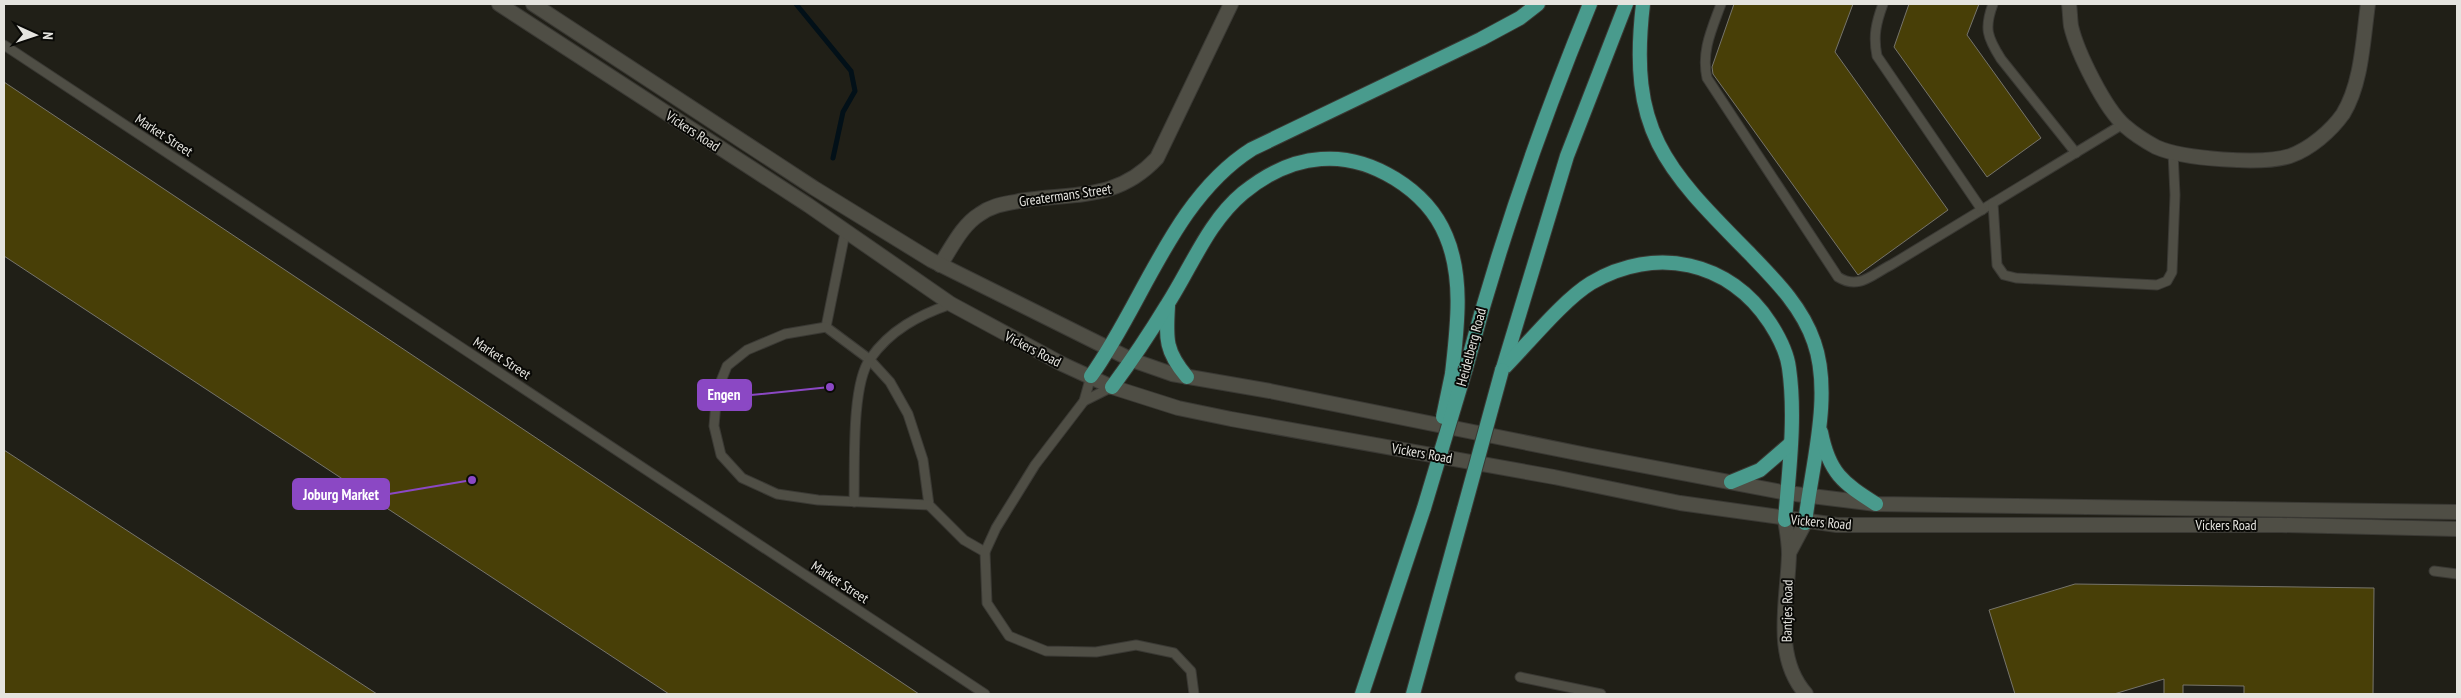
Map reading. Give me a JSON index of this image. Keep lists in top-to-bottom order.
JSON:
{
  "streets": {
    "main road": [
      "Vickers Road",
      "Greatermans Street",
      "Heidelberg Road",
      "Bantjes Road"
    ],
    "lane": ["Market Street"]
  },
  "crossings": [
    ["Vickers Road", "Greatermans Street"],
    ["Vickers Road", "Bantjes Road"]
  ],
  "places": ["Engen", "Joburg Market"],
  "north": "right"
}
